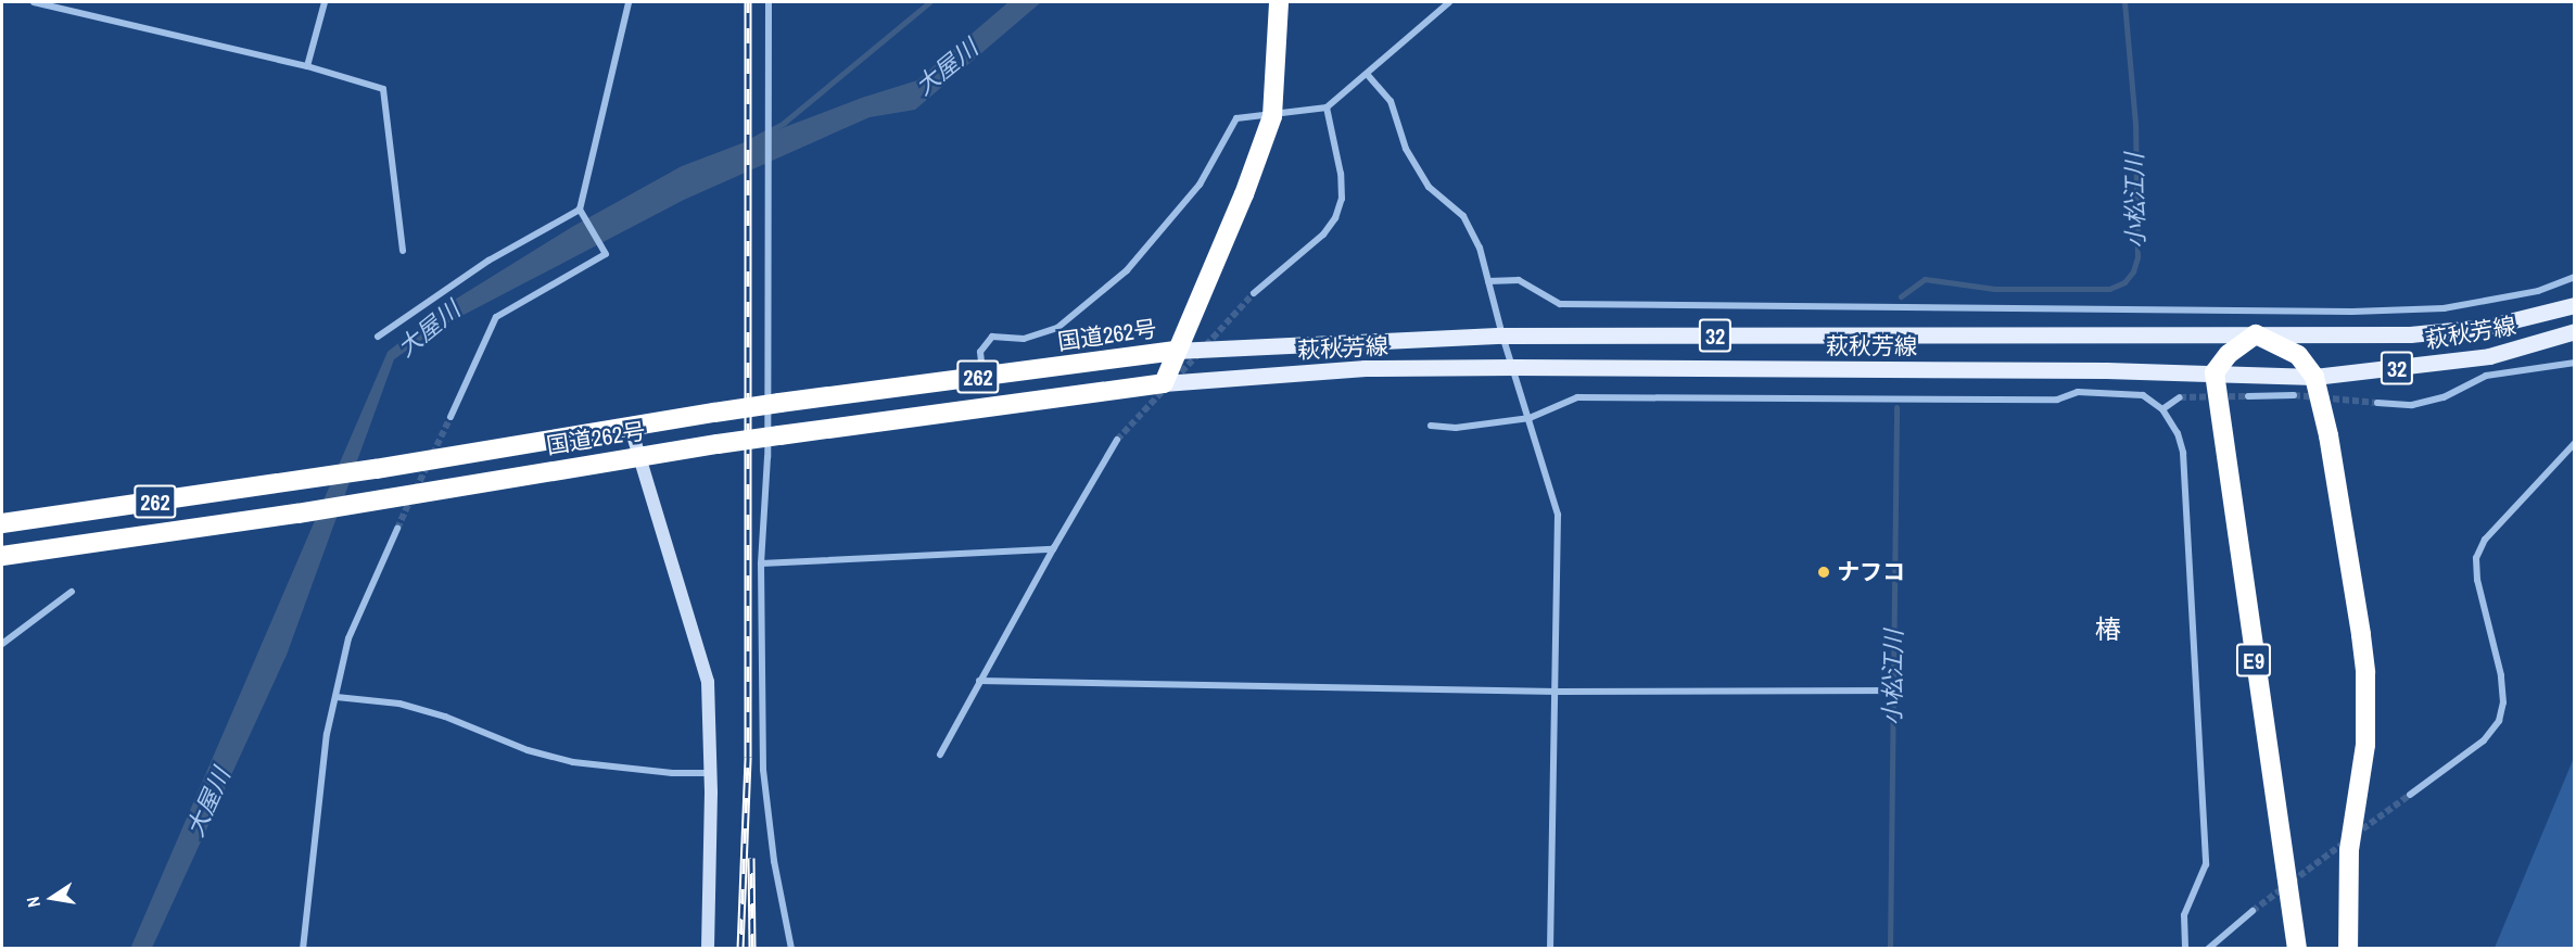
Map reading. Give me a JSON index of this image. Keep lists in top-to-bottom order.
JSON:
{
  "streets": {
    "highway": ["国道262号", "262", "E9"],
    "main road": ["萩秋芳線", "32"]
  },
  "crossings": [
    ["萩秋芳線", "国道262号"],
    ["萩秋芳線", "E9"]
  ],
  "districts": ["椿"],
  "water": ["大屋川", "小松江川"],
  "places": ["ナフコ"],
  "north": "left"
}
